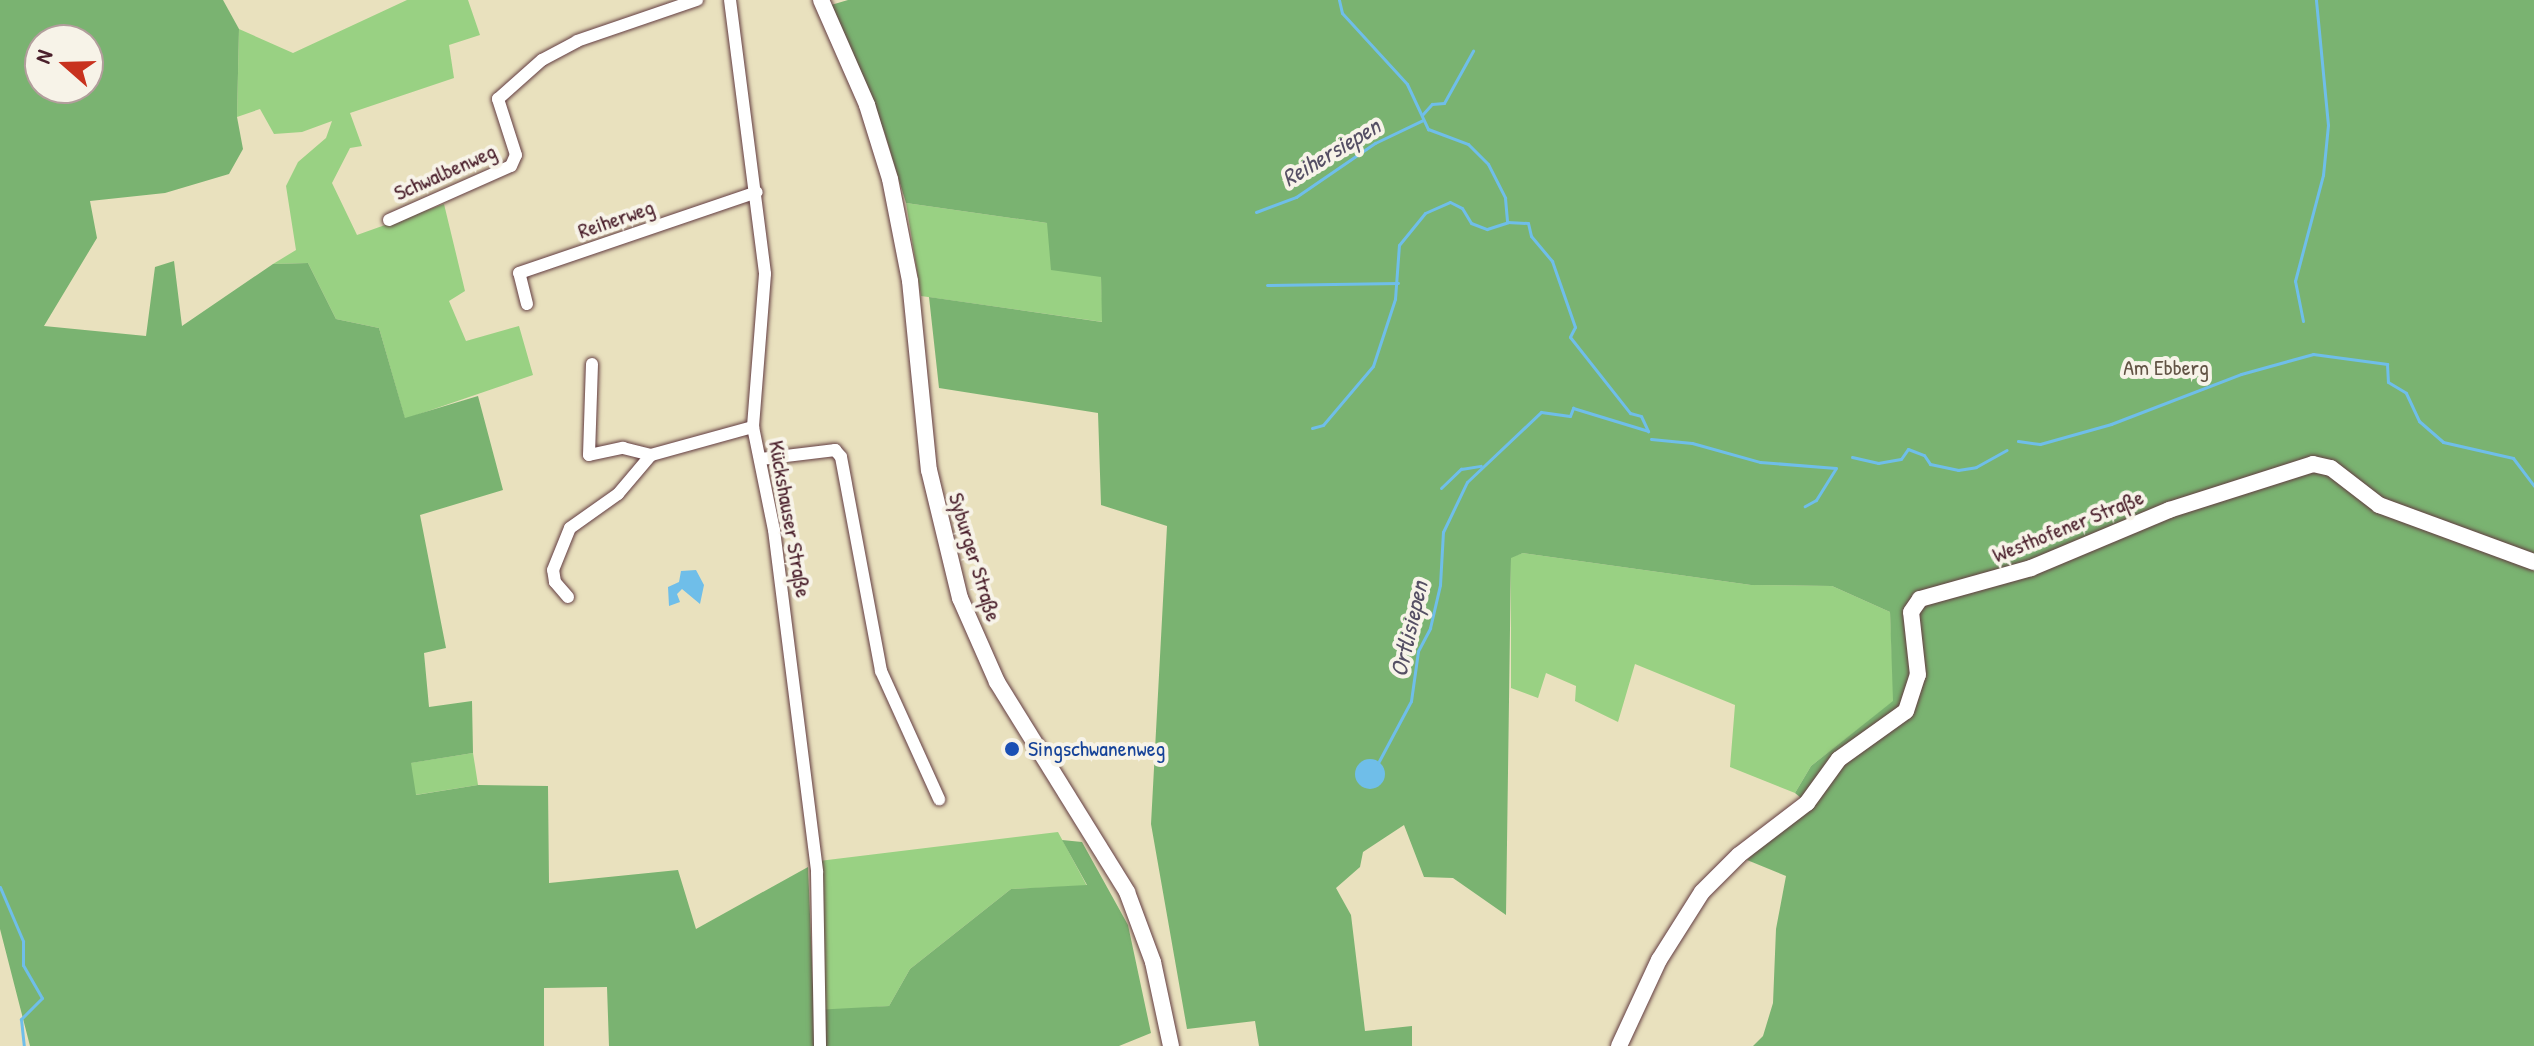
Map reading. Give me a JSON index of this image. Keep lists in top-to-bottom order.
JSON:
{
  "streets": {
    "street": [
      "Schwalbenweg",
      "Reiherweg",
      "Kückshauser Straße",
      "Westhofener Straße",
      "Syburger Straße"
    ]
  },
  "crossings": [
    ["Reiherweg", "Kückshauser Straße"]
  ],
  "water": ["Reihersiepen", "Ortlisiepen"],
  "parks": ["Am Ebberg"],
  "places": ["Singschwanenweg"],
  "north": "left"
}
